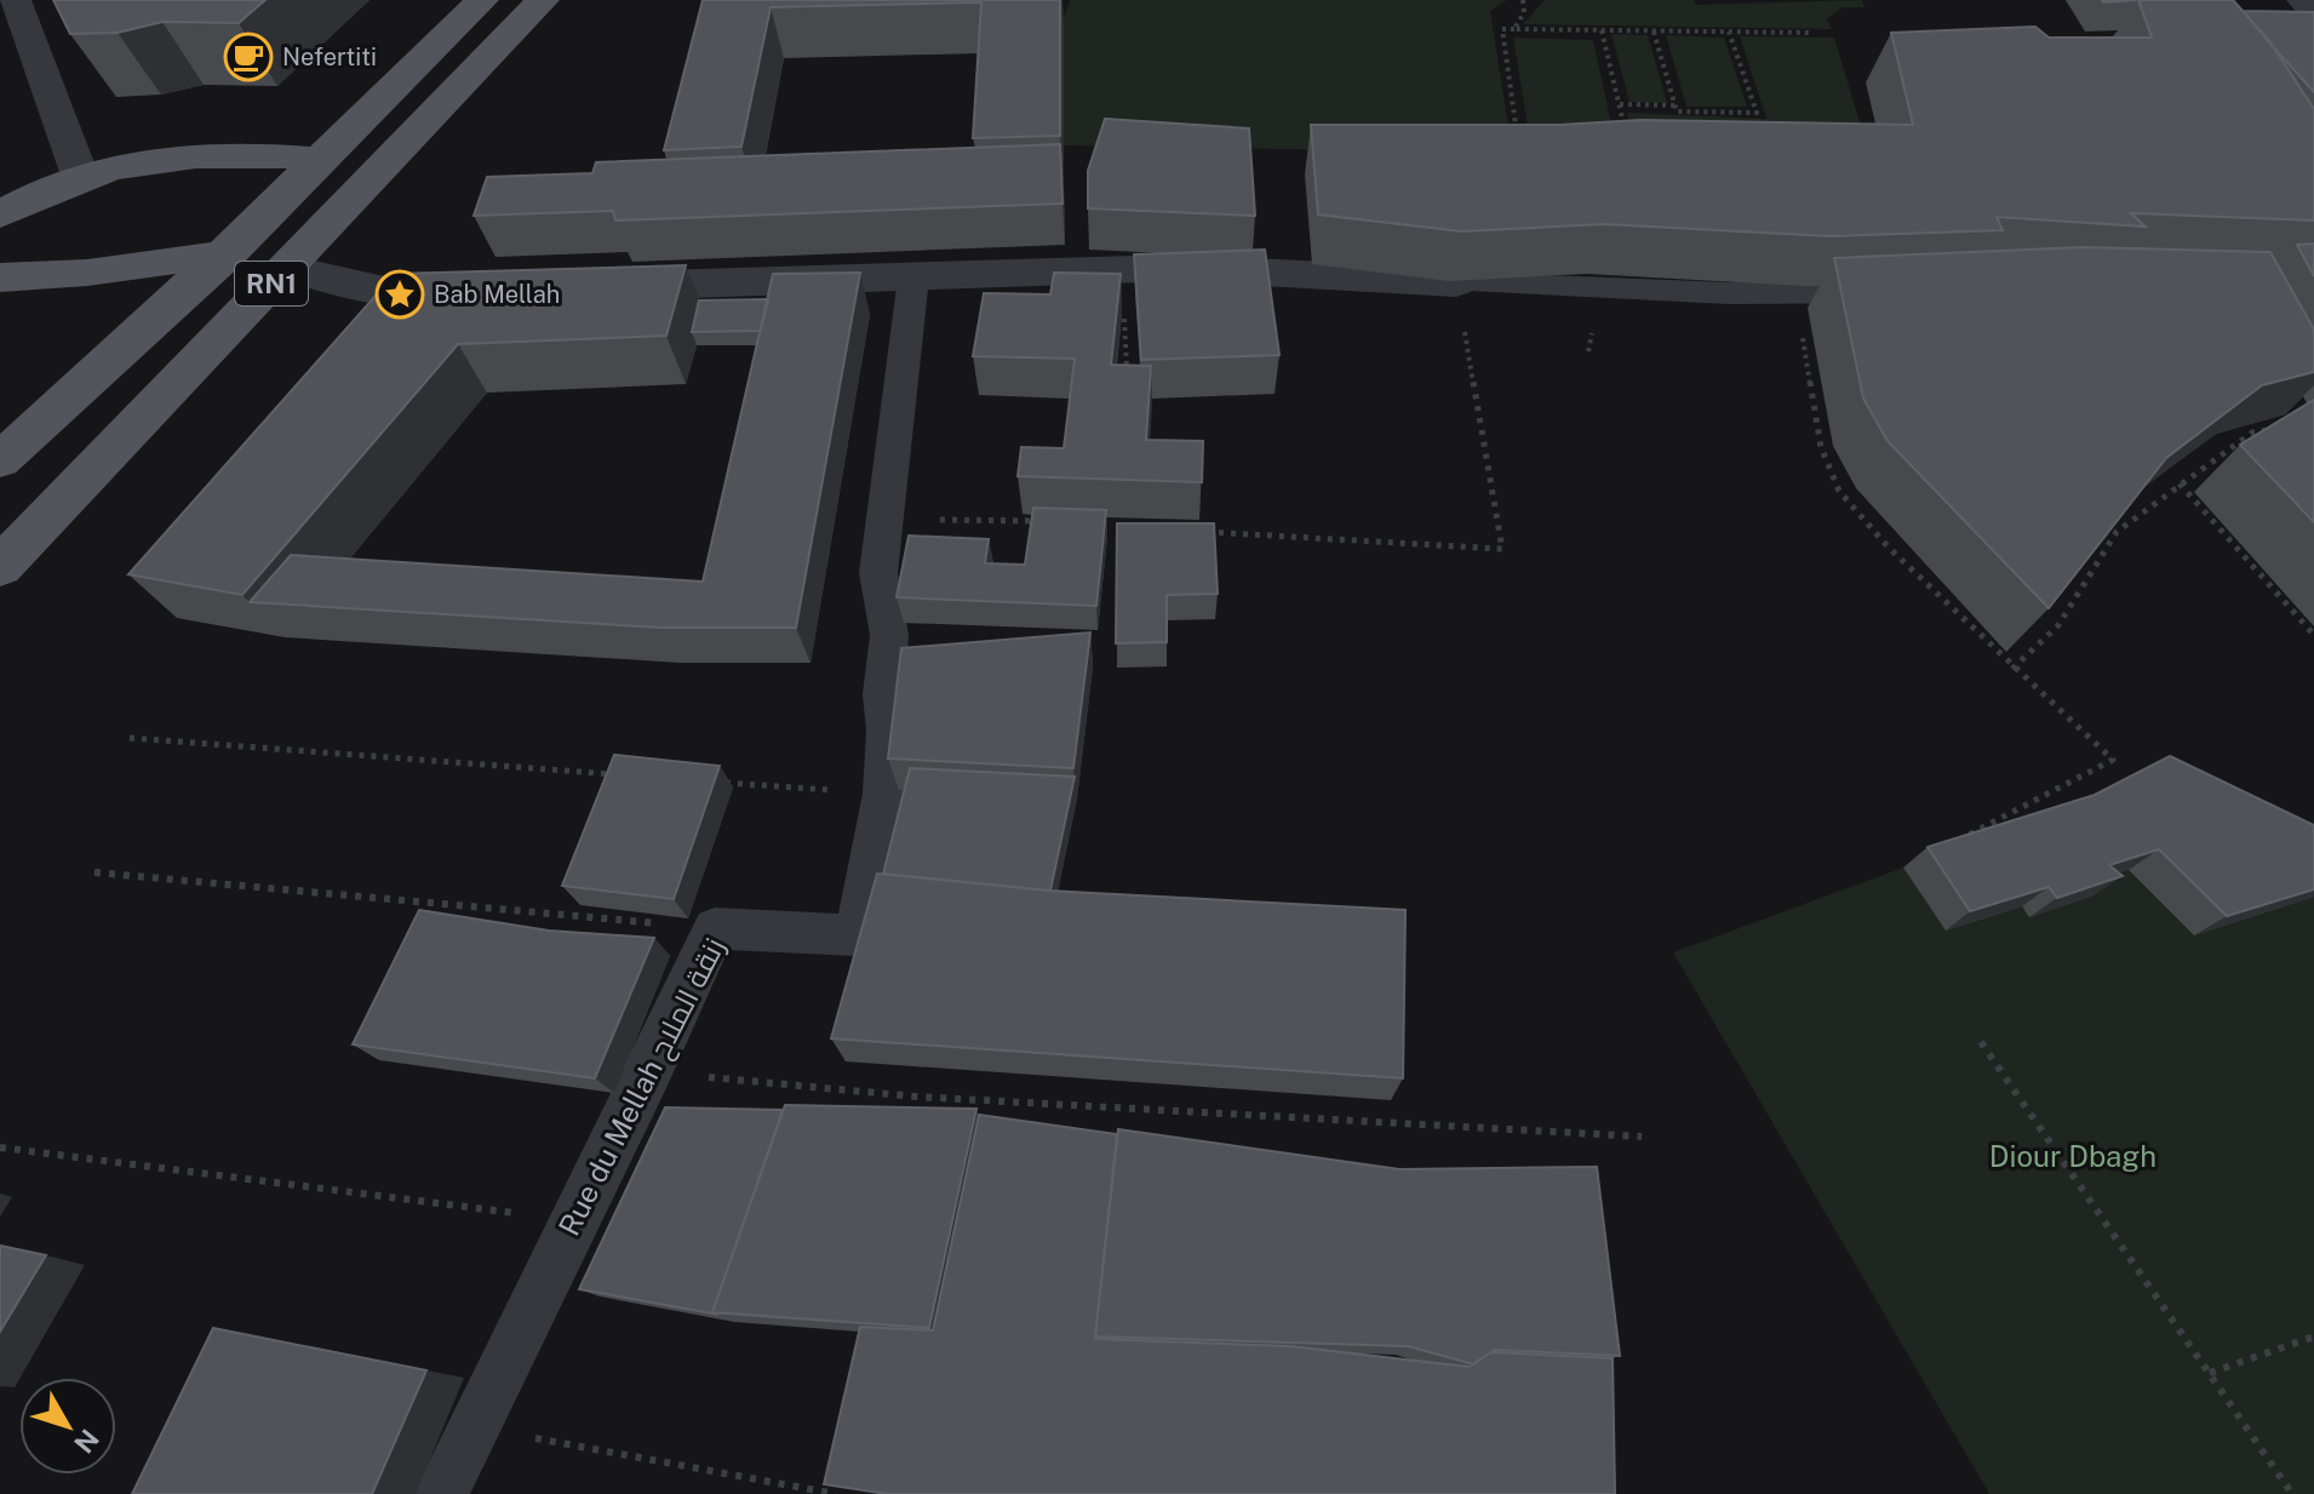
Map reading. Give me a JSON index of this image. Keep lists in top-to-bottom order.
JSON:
{
  "streets": {
    "main road": ["RN1"],
    "street": ["Rue du Mellah زنقة الملاح"]
  },
  "parks": ["Diour Dbagh"],
  "places": {
    "cafe": ["Nefertiti"],
    "place": ["Bab Mellah"]
  },
  "north": "bottom right"
}
